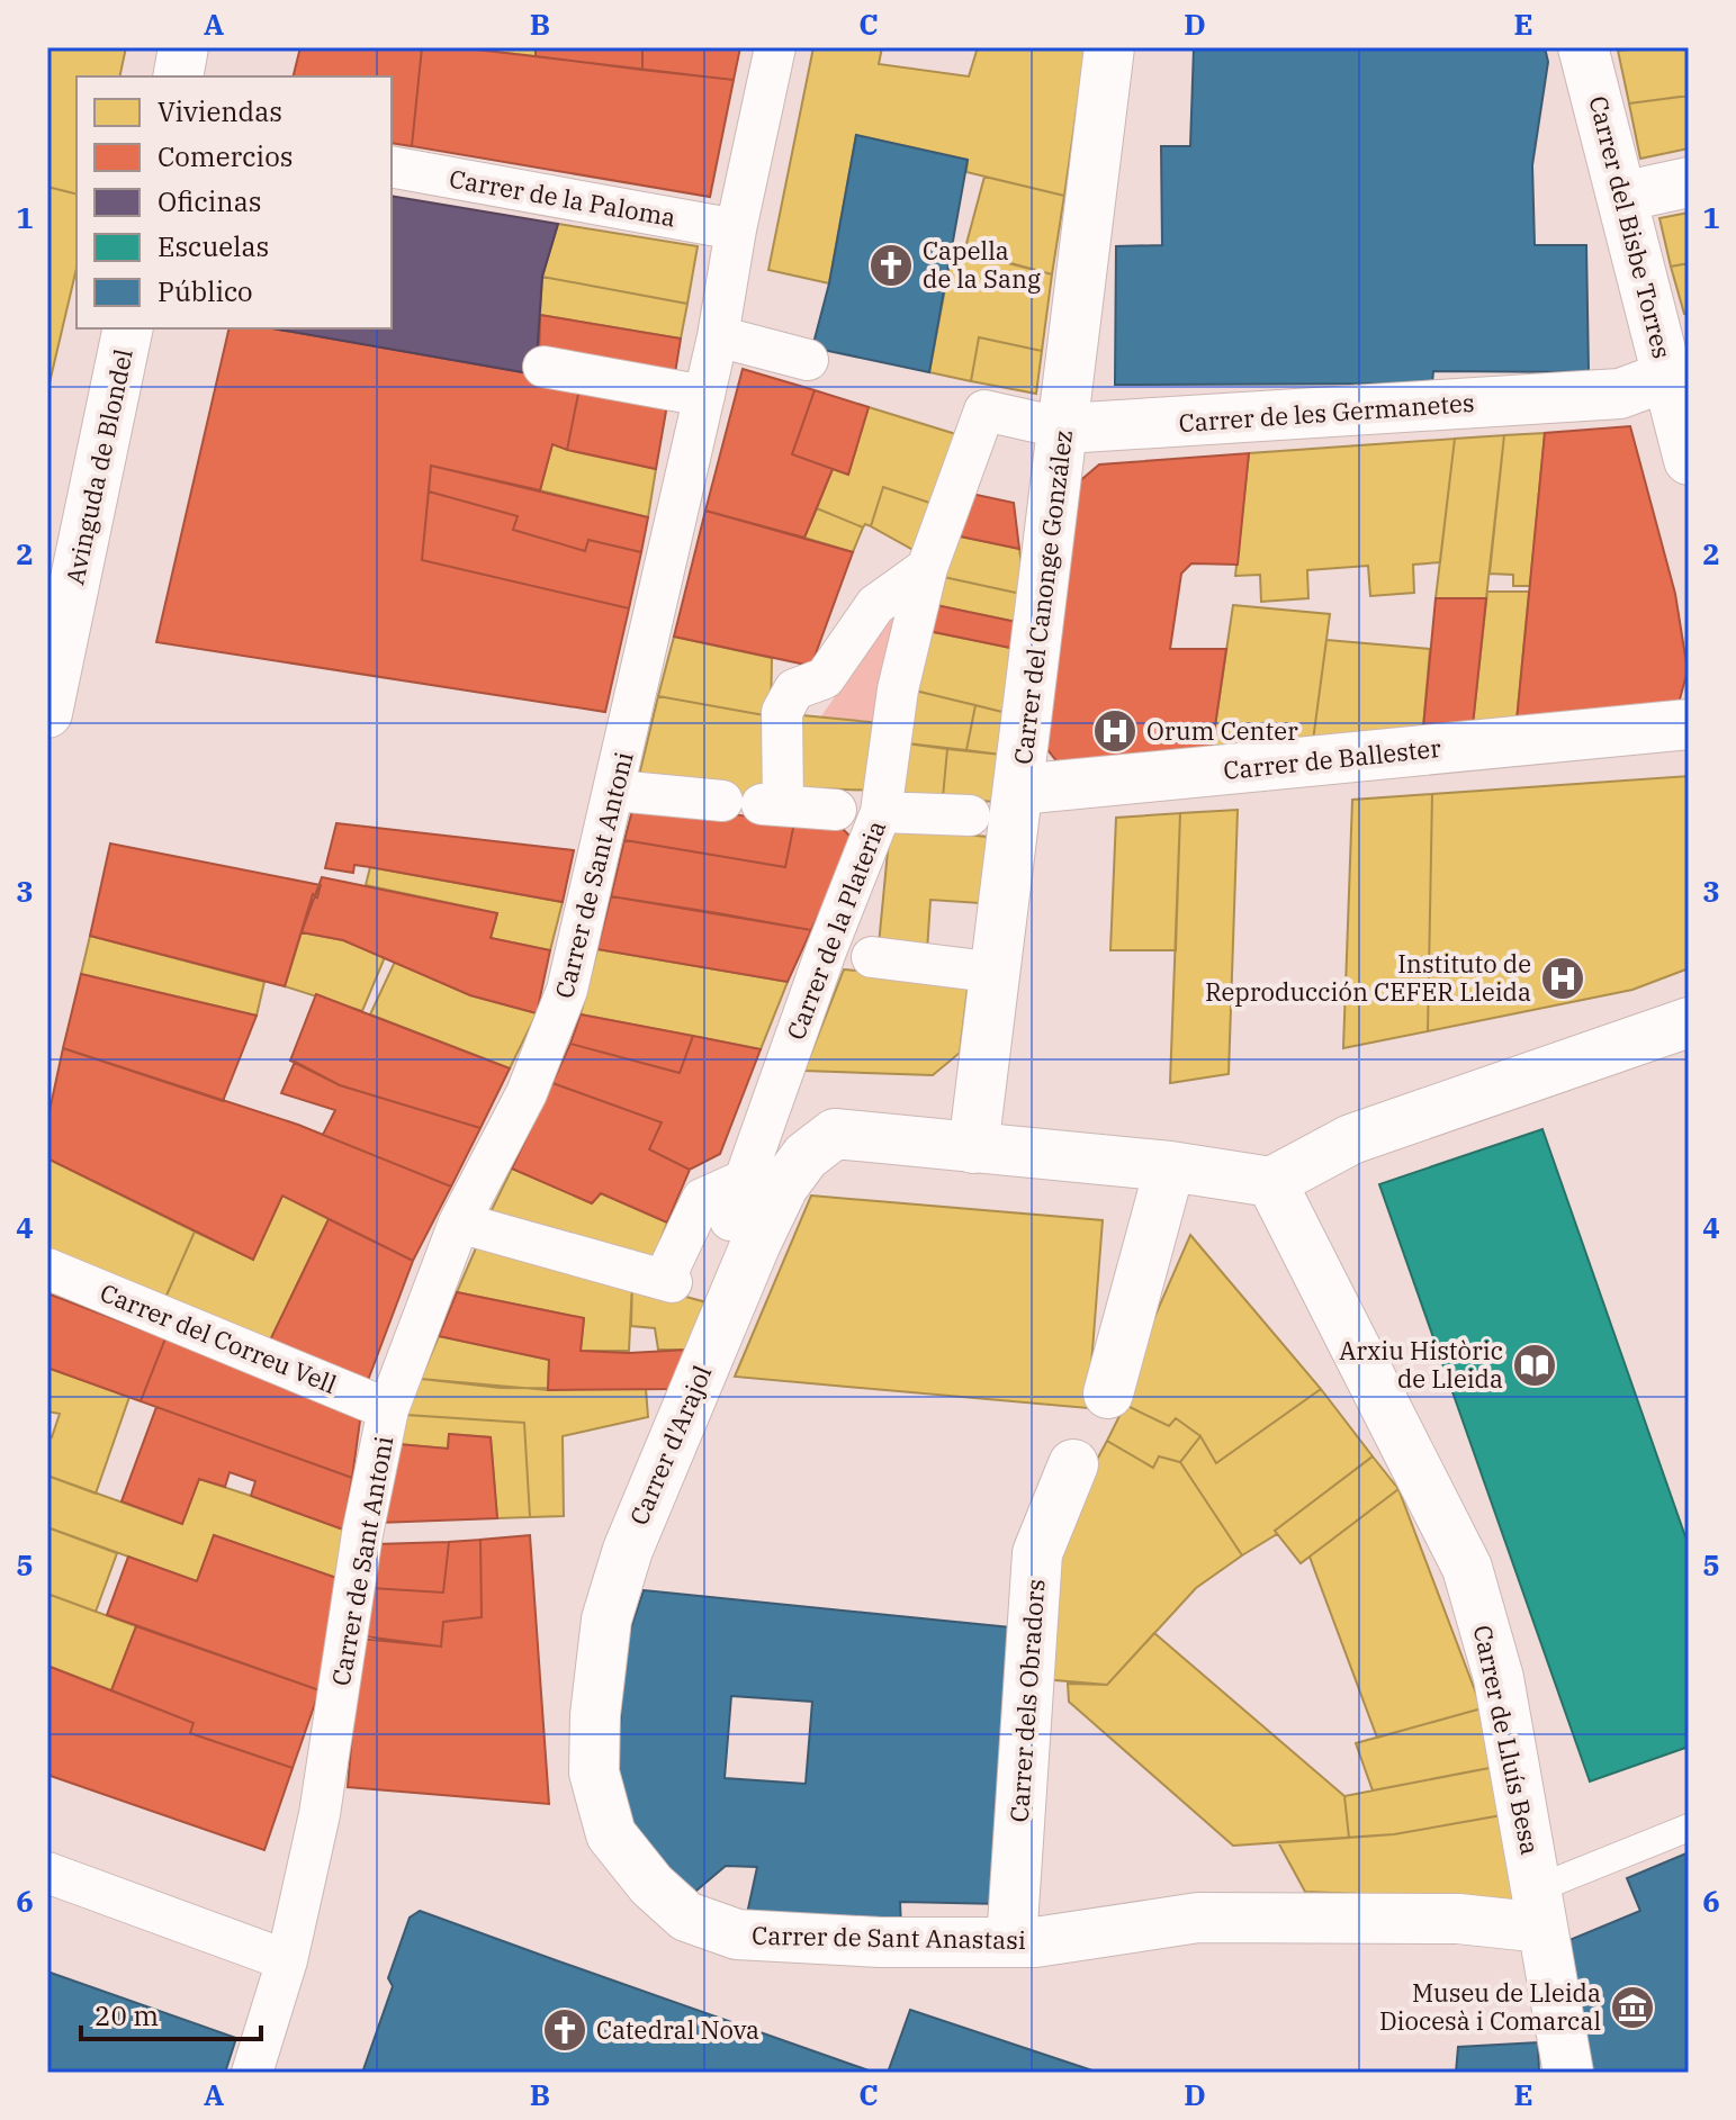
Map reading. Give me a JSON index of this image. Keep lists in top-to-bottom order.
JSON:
{
  "streets": {
    "street": [
      "Carrer de la Paloma",
      "Carrer del Bisbe Torres",
      "Carrer de les Germanetes",
      "Avinguda de Blondel",
      "Carrer del Canonge González",
      "Carrer de Ballester",
      "Carrer de Sant Antoni",
      "Carrer de la Plateria",
      "Carrer del Correu Vell",
      "Carrer d'Arajol",
      "Carrer dels Obradors",
      "Carrer de Lluís Besa",
      "Carrer de Sant Anastasi"
    ]
  },
  "crossings": [
    ["Carrer de la Paloma", "Carrer de Sant Antoni"],
    ["Carrer del Bisbe Torres", "Carrer de les Germanetes"],
    ["Carrer de les Germanetes", "Carrer del Canonge González"],
    ["Carrer de les Germanetes", "Carrer de la Plateria"],
    ["Carrer del Canonge González", "Carrer de Ballester"],
    ["Carrer del Canonge González", "Carrer d'Arajol"],
    ["Carrer de Ballester", "Carrer de la Plateria"],
    ["Carrer de Sant Antoni", "Carrer del Correu Vell"],
    ["Carrer de la Plateria", "Carrer d'Arajol"],
    ["Carrer d'Arajol", "Carrer de Sant Anastasi"],
    ["Carrer dels Obradors", "Carrer de Sant Anastasi"],
    ["Carrer de Lluís Besa", "Carrer de Sant Anastasi"]
  ],
  "places": {
    "church": ["Capella de la Sang", "Catedral Nova"],
    "hospital": ["Orum Center", "Instituto de Reproducción CEFER Lleida"],
    "library": ["Arxiu Històric de Lleida"],
    "museum": ["Museu de Lleida Diocesà i Comarcal"]
  },
  "legend": [
    "Viviendas",
    "Comercios",
    "Oficinas",
    "Escuelas",
    "Público"
  ],
  "scale_bar": "20 m",
  "grid": {
    "columns": [
      "A",
      "B",
      "C",
      "D",
      "E"
    ],
    "rows": [
      "1",
      "2",
      "3",
      "4",
      "5",
      "6"
    ]
  }
}
